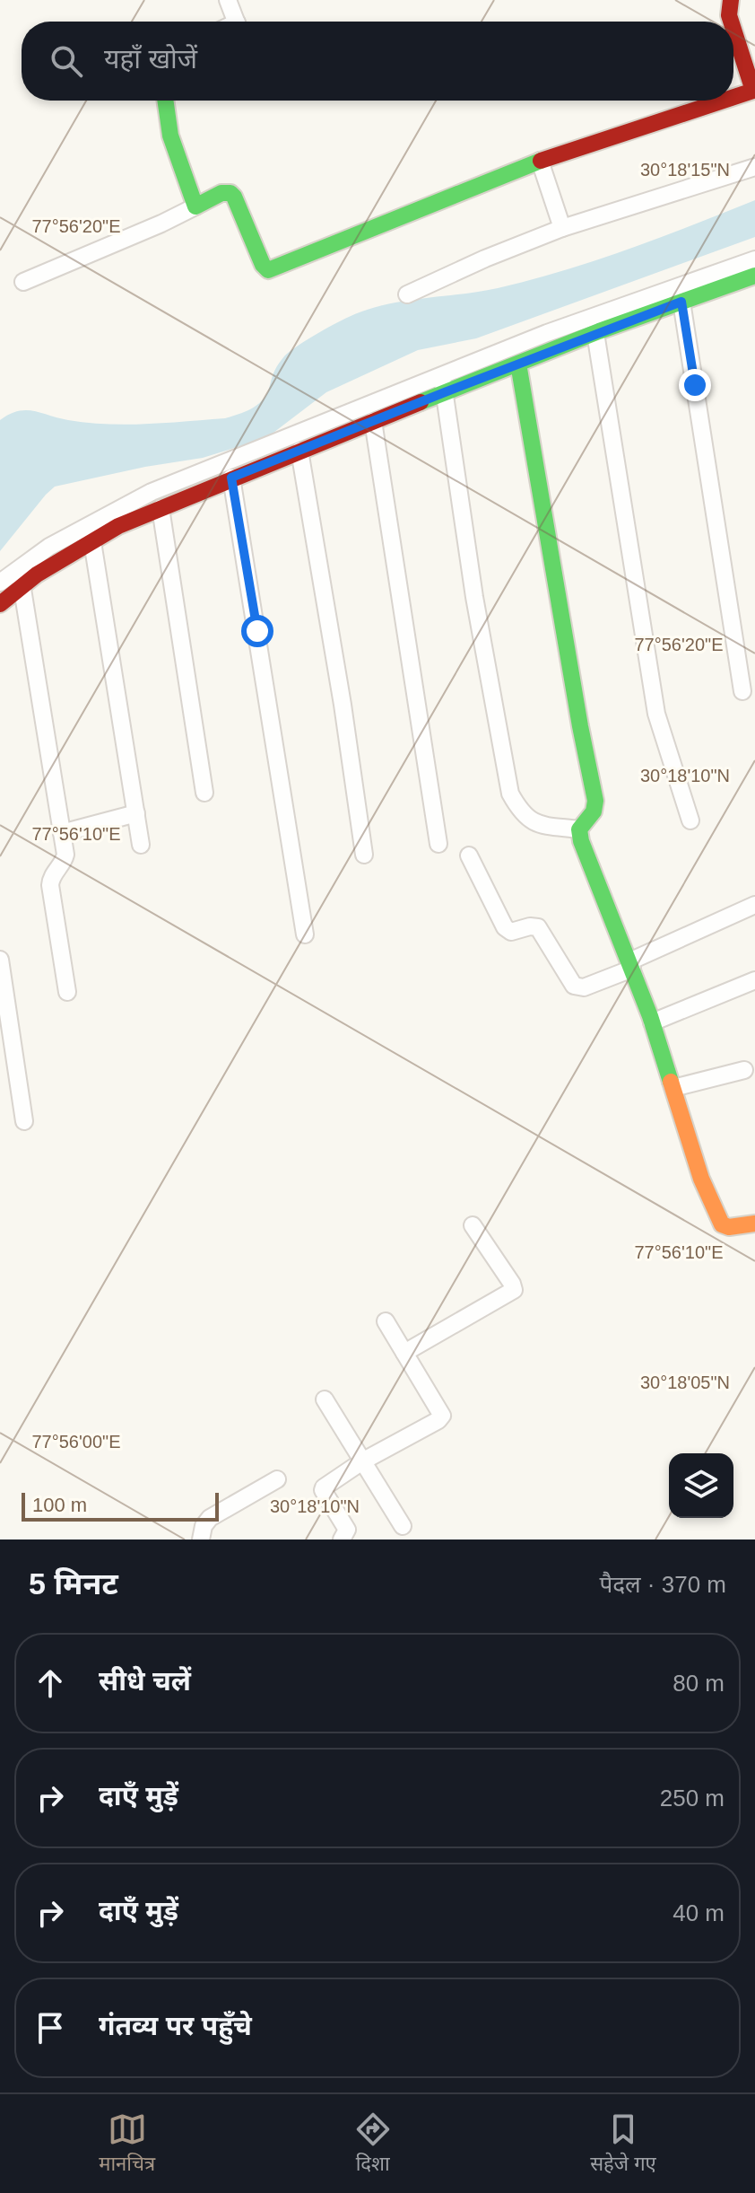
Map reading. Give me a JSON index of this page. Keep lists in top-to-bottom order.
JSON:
{
  "scale_bar": "100 m",
  "page": {
    "search": "यहाँ खोजें",
    "scale": "100 m",
    "heading": ["5 मिनट", "पैदल · 370 m"],
    "list": [
      ["सीधे चलें", "80 m"],
      ["दाएँ मुड़ें", "250 m"],
      ["दाएँ मुड़ें", "40 m"],
      "गंतव्य पर पहुँचे"
    ],
    "nav": ["मानचित्र", "दिशा", "सहेजे गए"]
  },
  "coordinates": [
    "30°18'15\"N",
    "77°56'20\"E",
    "30°18'10\"N",
    "77°56'10\"E",
    "30°18'05\"N",
    "77°56'00\"E"
  ]
}
